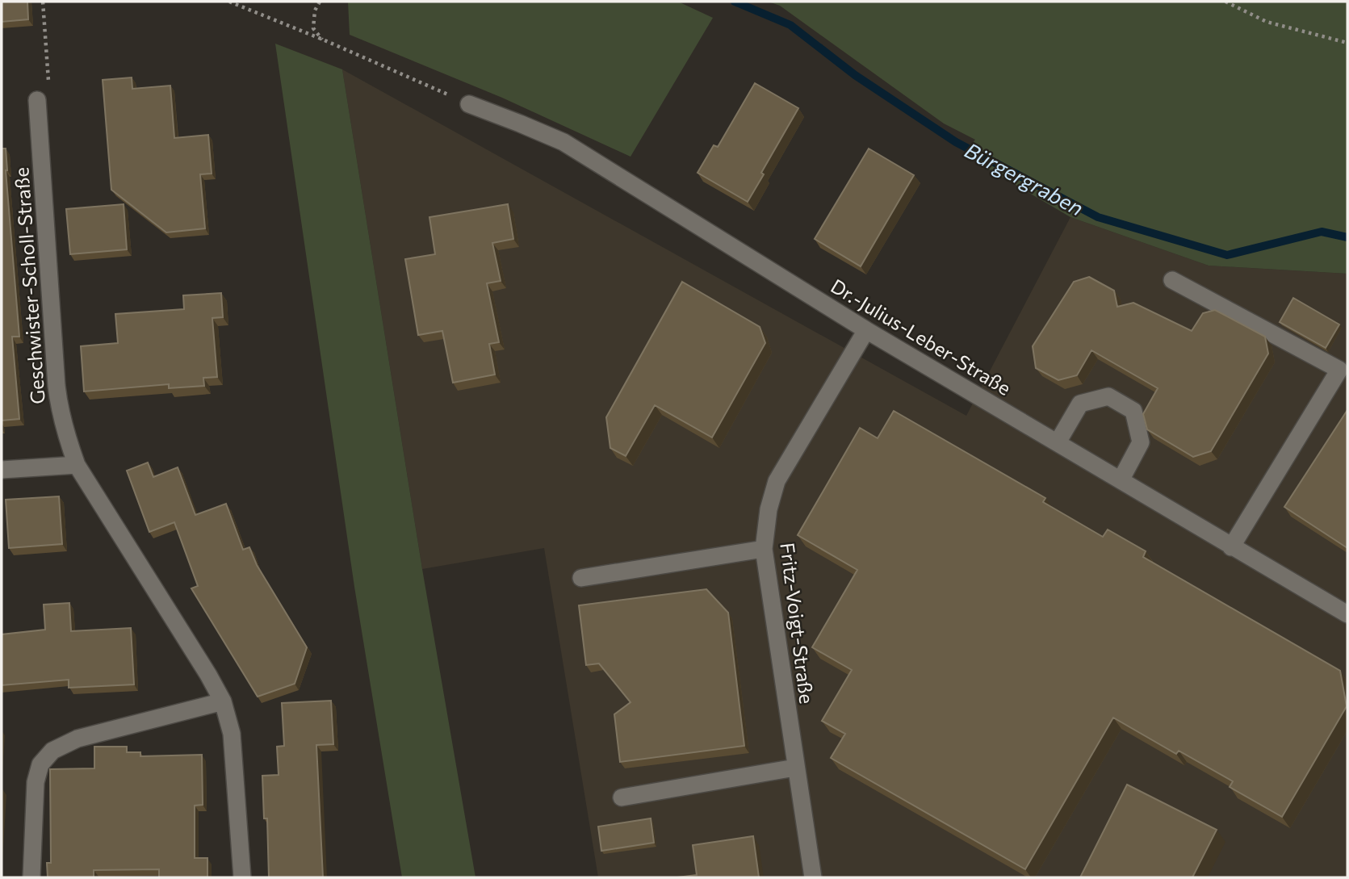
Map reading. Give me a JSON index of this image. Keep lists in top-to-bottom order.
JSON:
{
  "streets": {
    "street": ["Geschwister-Scholl-Straße", "Dr.-Julius-Leber-Straße", "Fritz-Voigt-Straße"]
  },
  "crossings": [
    ["Dr.-Julius-Leber-Straße", "Fritz-Voigt-Straße"]
  ],
  "water": ["Bürgergraben"]
}
